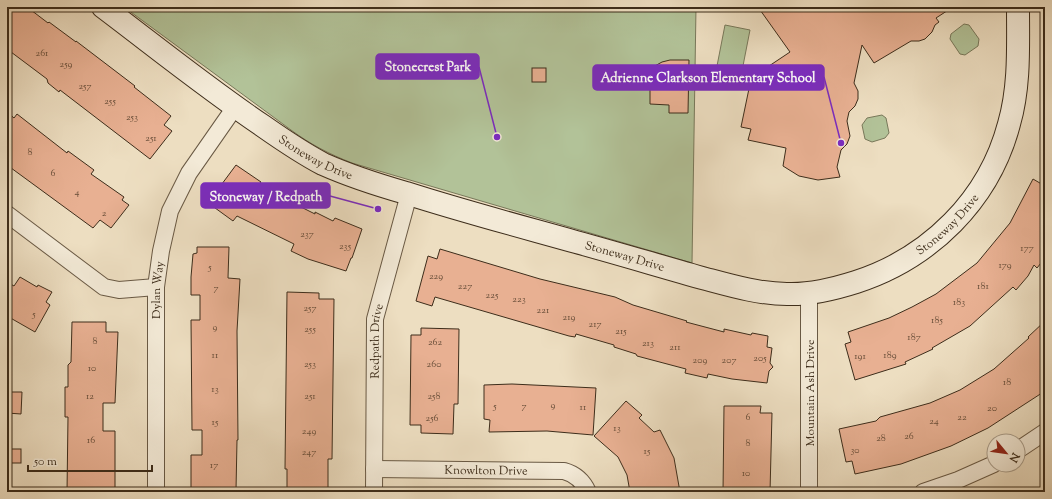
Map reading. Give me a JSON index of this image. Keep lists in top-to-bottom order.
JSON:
{
  "streets": {
    "street": [
      "Stoneway Drive",
      "Dylan Way",
      "Redpath Drive",
      "Mountain Ash Drive",
      "Knowlton Drive"
    ]
  },
  "crossings": [
    ["Stoneway Drive", "Dylan Way"],
    ["Stoneway Drive", "Redpath Drive"],
    ["Stoneway Drive", "Mountain Ash Drive"],
    ["Redpath Drive", "Knowlton Drive"]
  ],
  "places": ["Stonecrest Park", "Adrienne Clarkson Elementary School", "Stoneway / Redpath"],
  "house_numbers": [
    "261",
    "259",
    "257",
    "255",
    "253",
    "251",
    "8",
    "6",
    "4",
    "2",
    "237",
    "235",
    "177",
    "179",
    "5",
    "229",
    "227",
    "181",
    "7",
    "225",
    "223",
    "183",
    "257",
    "221",
    "5",
    "219",
    "185",
    "217",
    "9",
    "255",
    "215",
    "187",
    "8",
    "262",
    "213",
    "211",
    "11",
    "189",
    "191",
    "205",
    "209",
    "207",
    "253",
    "260",
    "10",
    "18",
    "13",
    "12",
    "251",
    "258",
    "9",
    "5",
    "7",
    "11",
    "20",
    "6",
    "22",
    "256",
    "24",
    "15",
    "13",
    "249",
    "26",
    "28",
    "16",
    "8",
    "30",
    "15",
    "247",
    "17",
    "10"
  ],
  "scale_bar": "50 m",
  "north": "bottom right"
}
